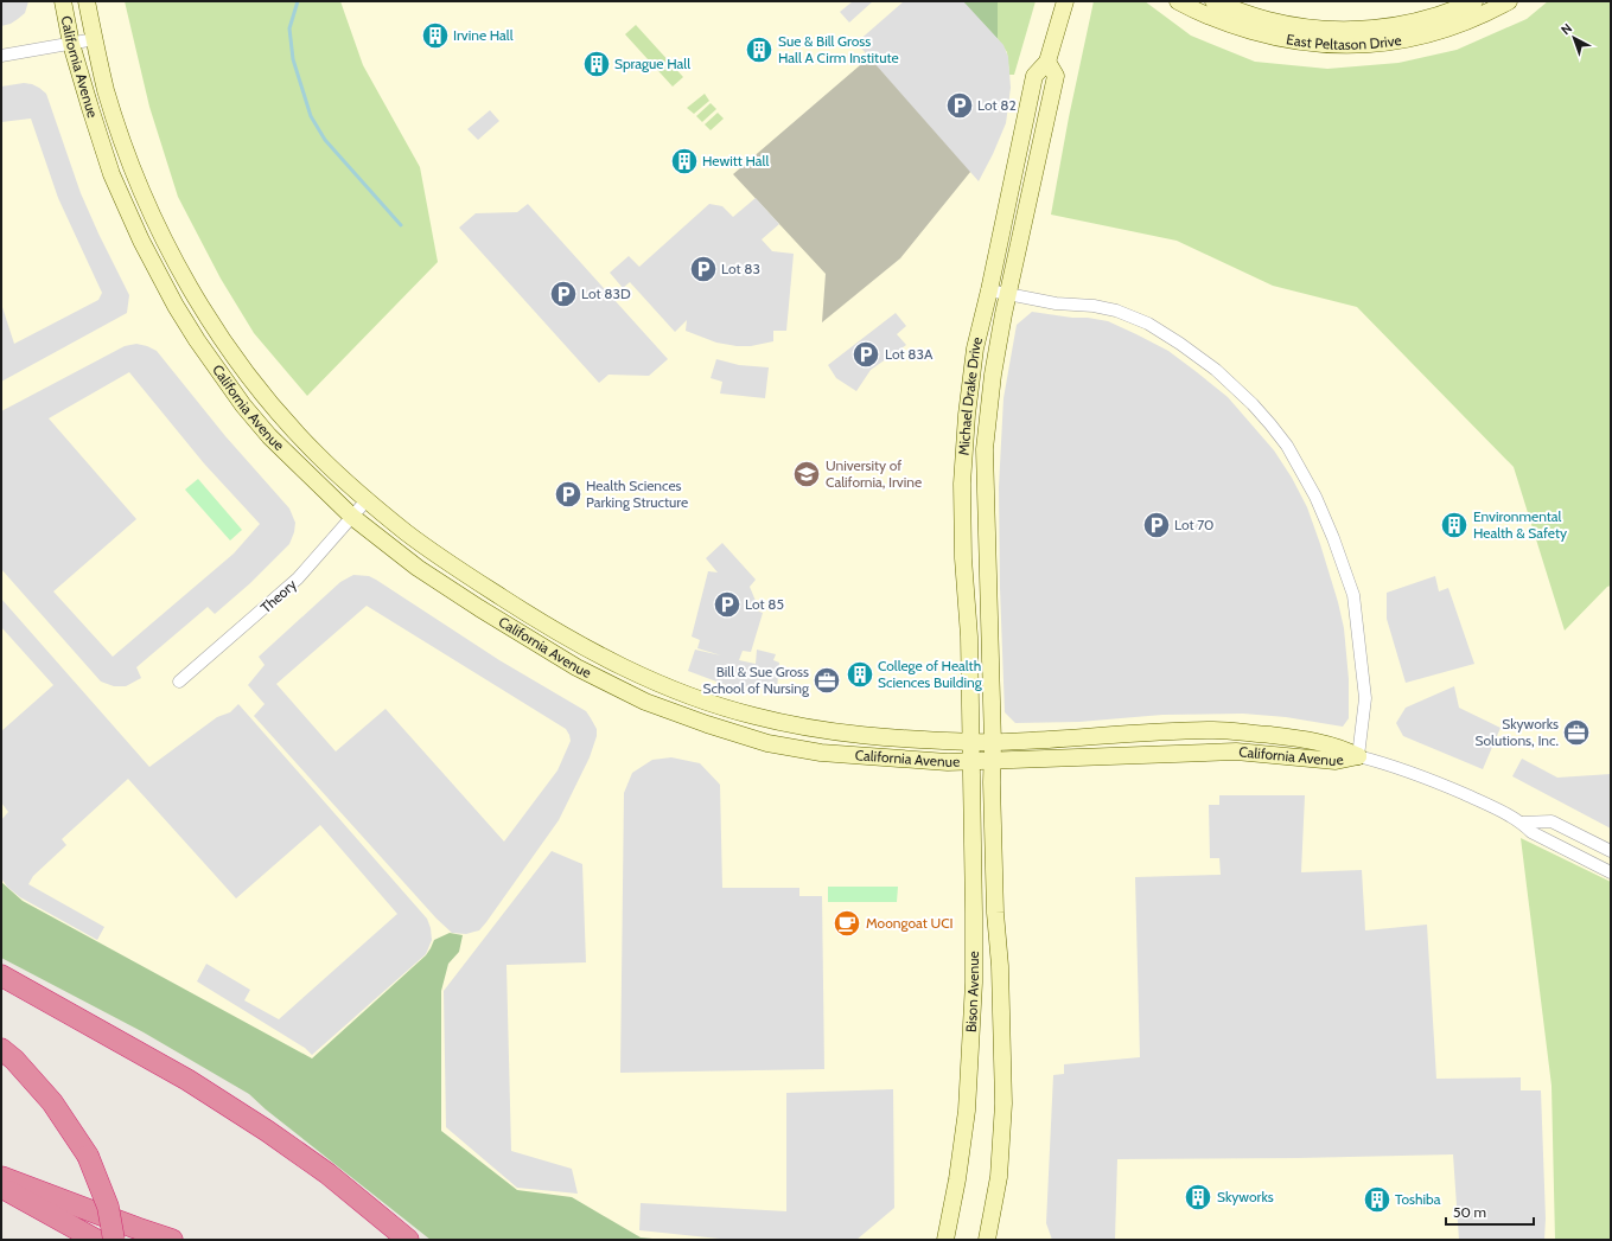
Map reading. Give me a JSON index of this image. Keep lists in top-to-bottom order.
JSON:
{
  "streets": {
    "street": [
      "East Peltason Drive",
      "California Avenue",
      "Michael Drake Drive",
      "Theory",
      "Bison Avenue"
    ]
  },
  "crossings": [
    ["California Avenue", "Michael Drake Drive"],
    ["California Avenue", "Theory"],
    ["California Avenue", "Bison Avenue"],
    ["Michael Drake Drive", "Bison Avenue"]
  ],
  "places": {
    "building": [
      "Irvine Hall",
      "Sue & Bill Gross Hall A Cirm Institute",
      "Sprague Hall",
      "Hewitt Hall",
      "Environmental Health & Safety",
      "College of Health Sciences Building",
      "Skyworks",
      "Toshiba"
    ],
    "parking": [
      "Lot 82",
      "Lot 83",
      "Lot 83D",
      "Lot 83A",
      "Health Sciences Parking Structure",
      "Lot 70",
      "Lot 85"
    ],
    "school or university": ["University of California, Irvine"],
    "office": ["Bill & Sue Gross School of Nursing", "Skyworks Solutions, Inc."],
    "cafe": ["Moongoat UCI"]
  },
  "scale_bar": "50 m",
  "north": "top left"
}
